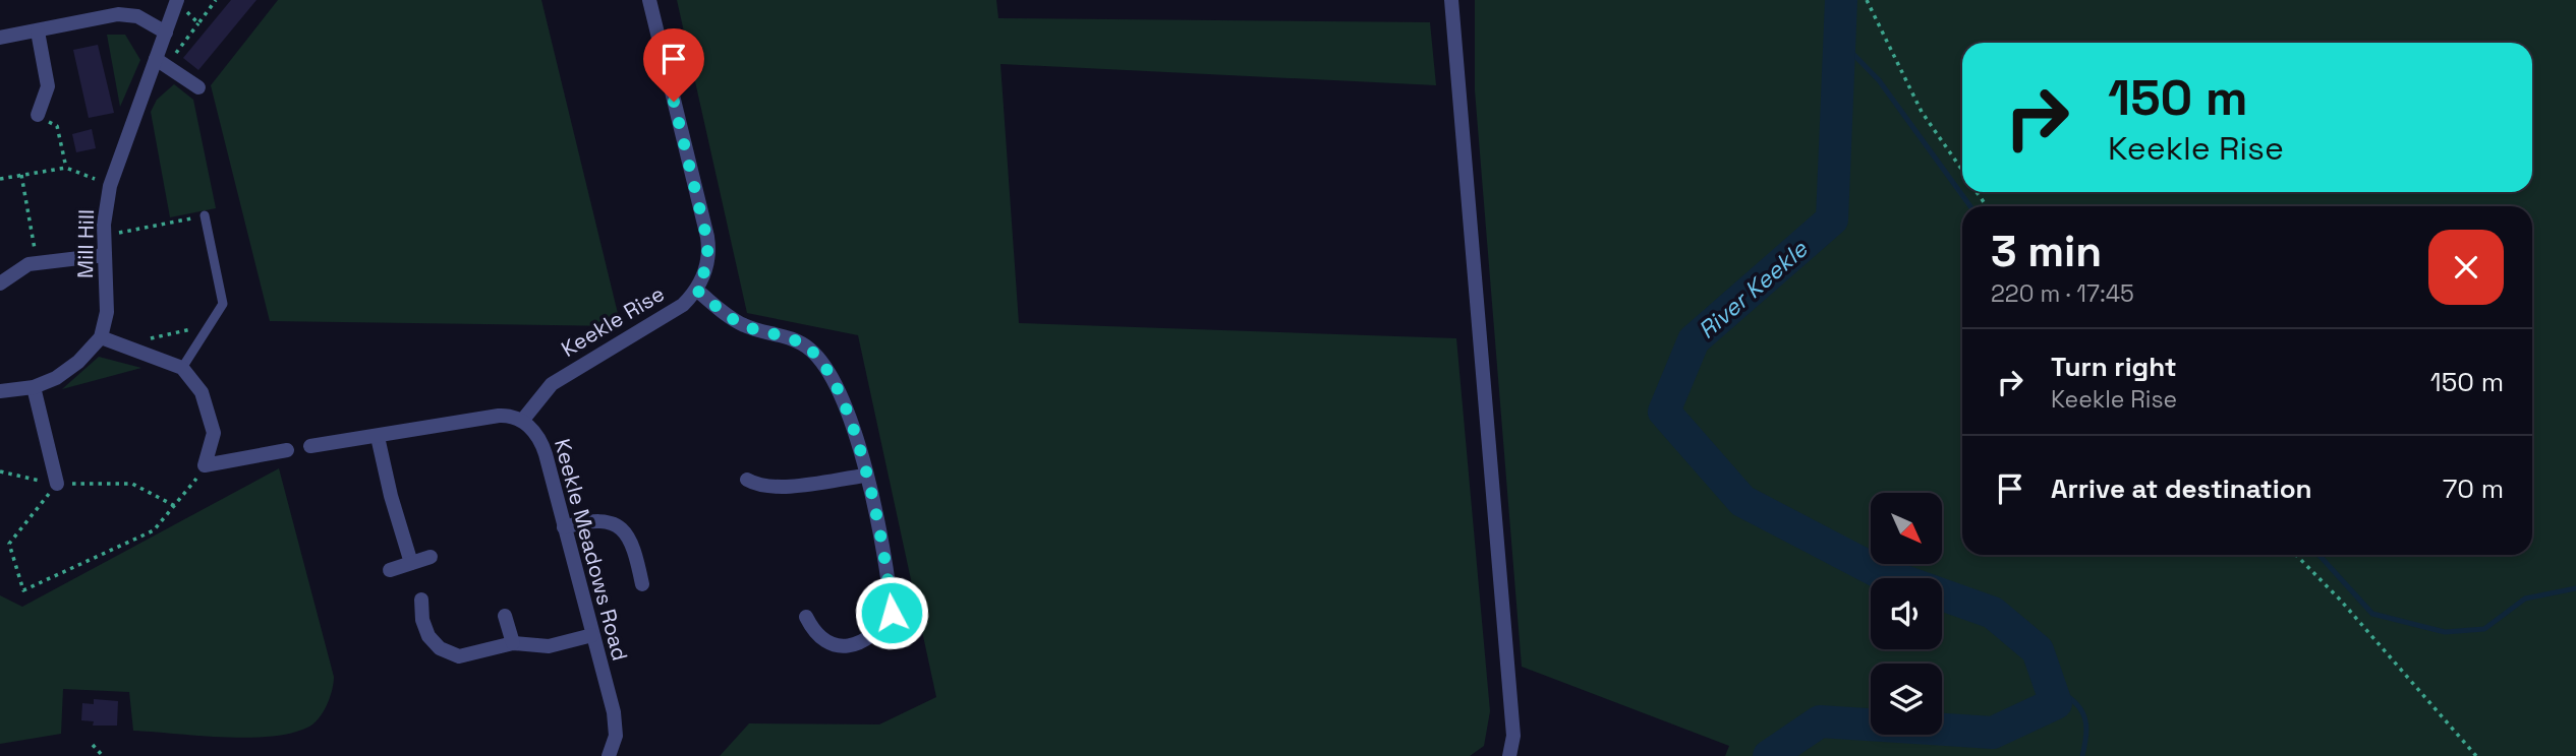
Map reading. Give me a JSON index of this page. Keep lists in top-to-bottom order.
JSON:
{
  "streets": {
    "street": ["Mill Hill", "Keekle Rise", "Keekle Meadows Road"]
  },
  "crossings": [
    ["Keekle Rise", "Keekle Meadows Road"]
  ],
  "water": ["River Keekle"],
  "north": "bottom right",
  "page": {
    "turn": ["150 m", "Keekle Rise"],
    "heading": ["3 min", "220 m · 17:45"],
    "list": [
      {
        "name": "Turn right",
        "note": "Keekle Rise",
        "value": "150 m"
      },
      {
        "name": "Arrive at destination",
        "value": "70 m"
      }
    ]
  }
}
